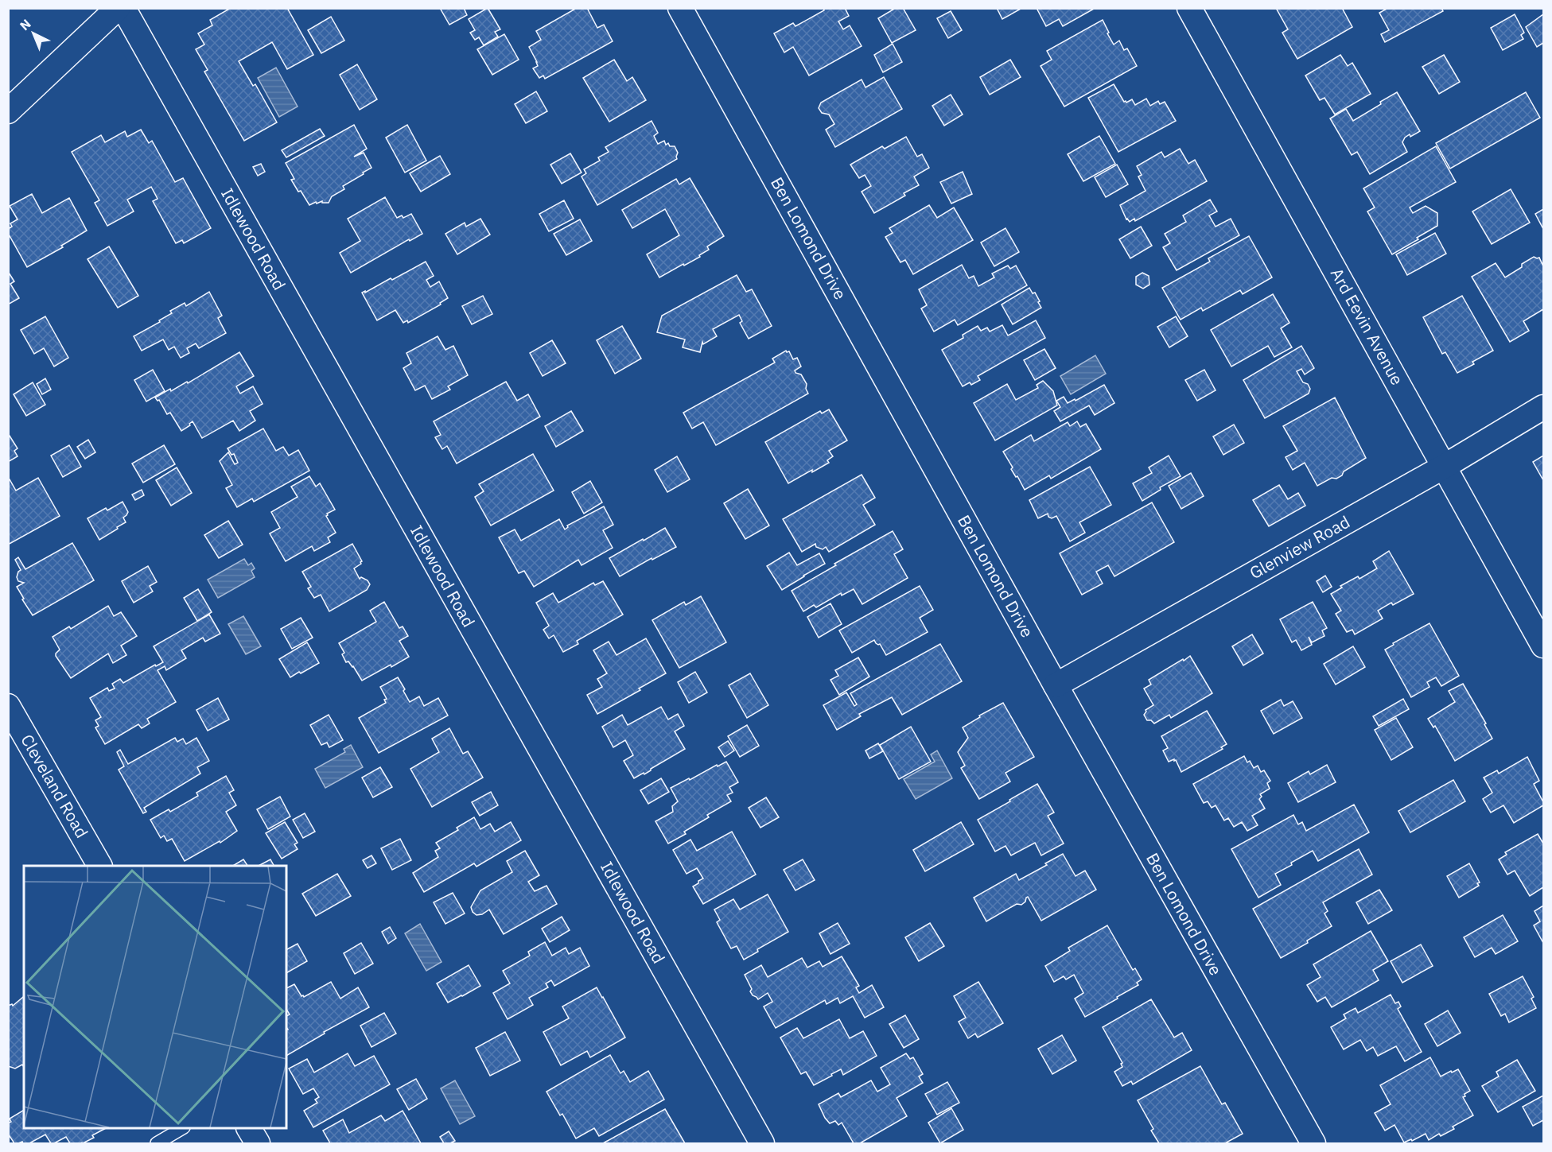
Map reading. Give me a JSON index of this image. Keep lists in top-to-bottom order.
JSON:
{
  "streets": {
    "street": [
      "Ben Lomond Drive",
      "Idlewood Road",
      "Ard Eevin Avenue",
      "Glenview Road",
      "Cleveland Road"
    ]
  },
  "crossings": [
    ["Ben Lomond Drive", "Glenview Road"],
    ["Ard Eevin Avenue", "Glenview Road"]
  ],
  "north": "top left"
}
